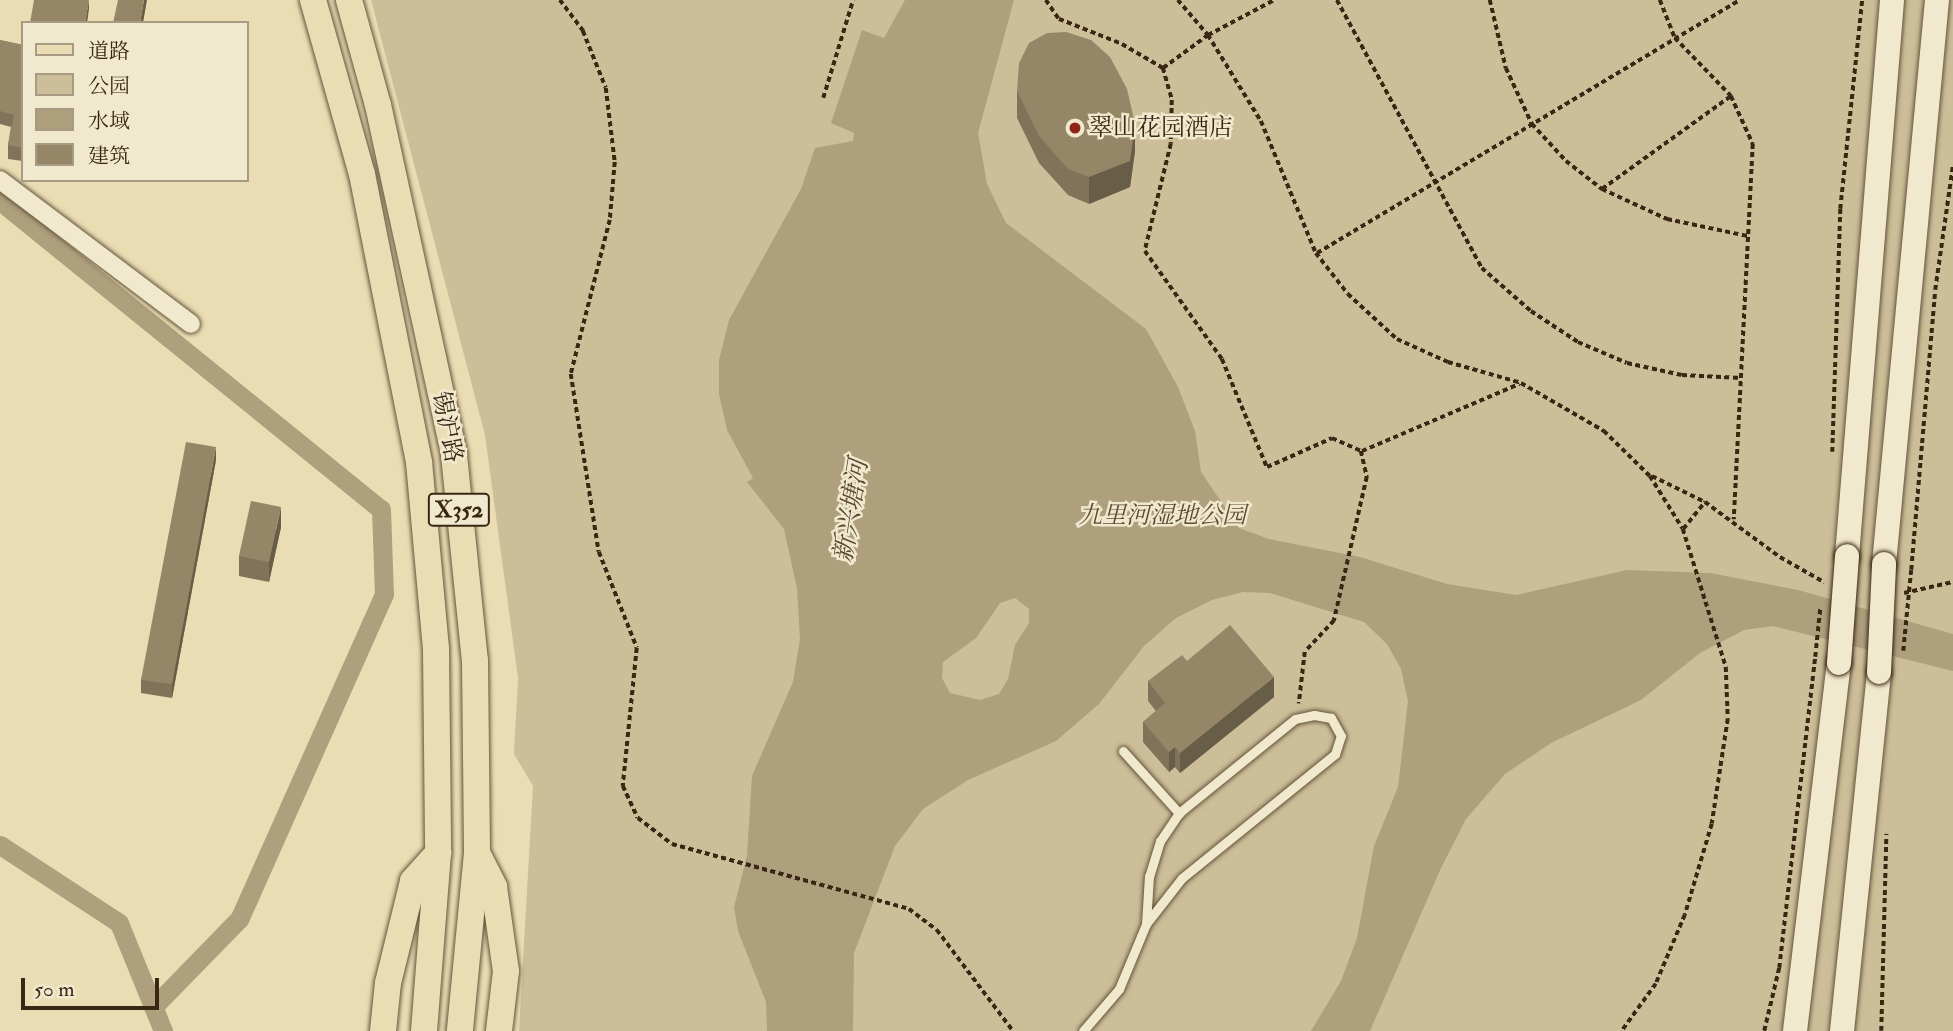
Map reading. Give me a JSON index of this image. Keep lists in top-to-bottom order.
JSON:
{
  "streets": {
    "main road": ["锡沪路", "X352"]
  },
  "water": ["新兴塘河"],
  "parks": ["九里河湿地公园"],
  "places": ["翠山花园酒店"],
  "legend": [
    "道路",
    "公园",
    "水域",
    "建筑"
  ],
  "scale_bar": "50 m"
}
